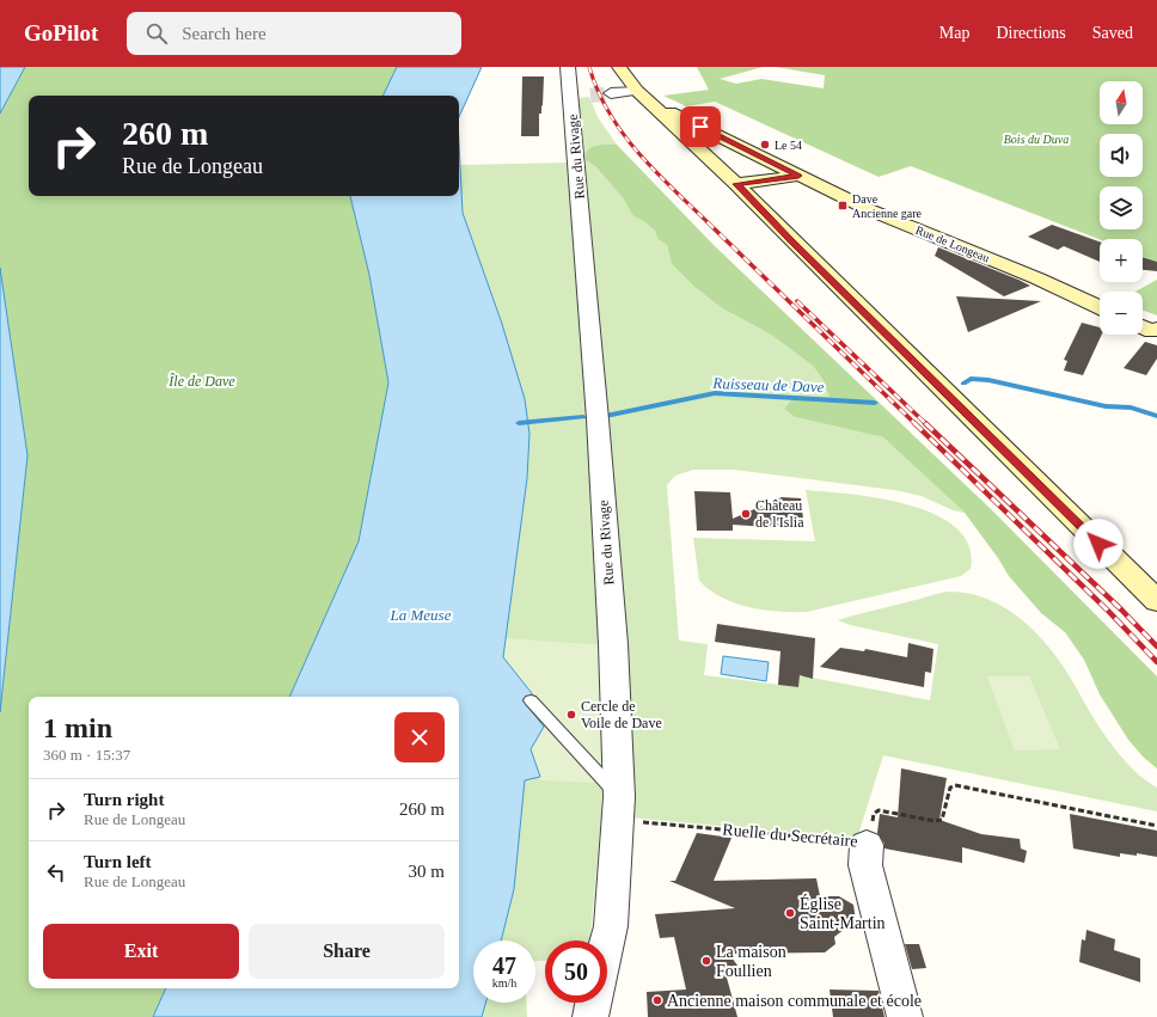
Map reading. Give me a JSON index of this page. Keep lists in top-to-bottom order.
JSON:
{
  "streets": {
    "main road": ["Rue de Longeau"],
    "street": ["Rue du Rivage", "Ruelle du Secrétaire"]
  },
  "crossings": [
    ["Rue du Rivage", "Ruelle du Secrétaire"]
  ],
  "water": ["Ruisseau de Dave", "La Meuse"],
  "parks": ["Bois du Duva", "Île de Dave"],
  "places": {
    "other": [
      "Le 54",
      "Château de l'Islia",
      "Cercle de Voile de Dave",
      "Église Saint-Martin",
      "La maison Foullien",
      "Ancienne maison communale et école"
    ],
    "transit": ["Dave Ancienne gare"]
  },
  "north": "top",
  "page": {
    "header": "GoPilot",
    "search": "Search here",
    "nav": ["Map", "Directions", "Saved"],
    "map_buttons": ["+", "−"],
    "turn": ["260 m", "Rue de Longeau"],
    "heading": ["1 min", "360 m · 15:37"],
    "list": [
      {
        "name": "Turn right",
        "note": "Rue de Longeau",
        "value": "260 m"
      },
      {
        "name": "Turn left",
        "note": "Rue de Longeau",
        "value": "30 m"
      }
    ],
    "buttons": ["Exit", "Share"],
    "speed": "47 km/h",
    "limit": "50"
  }
}
